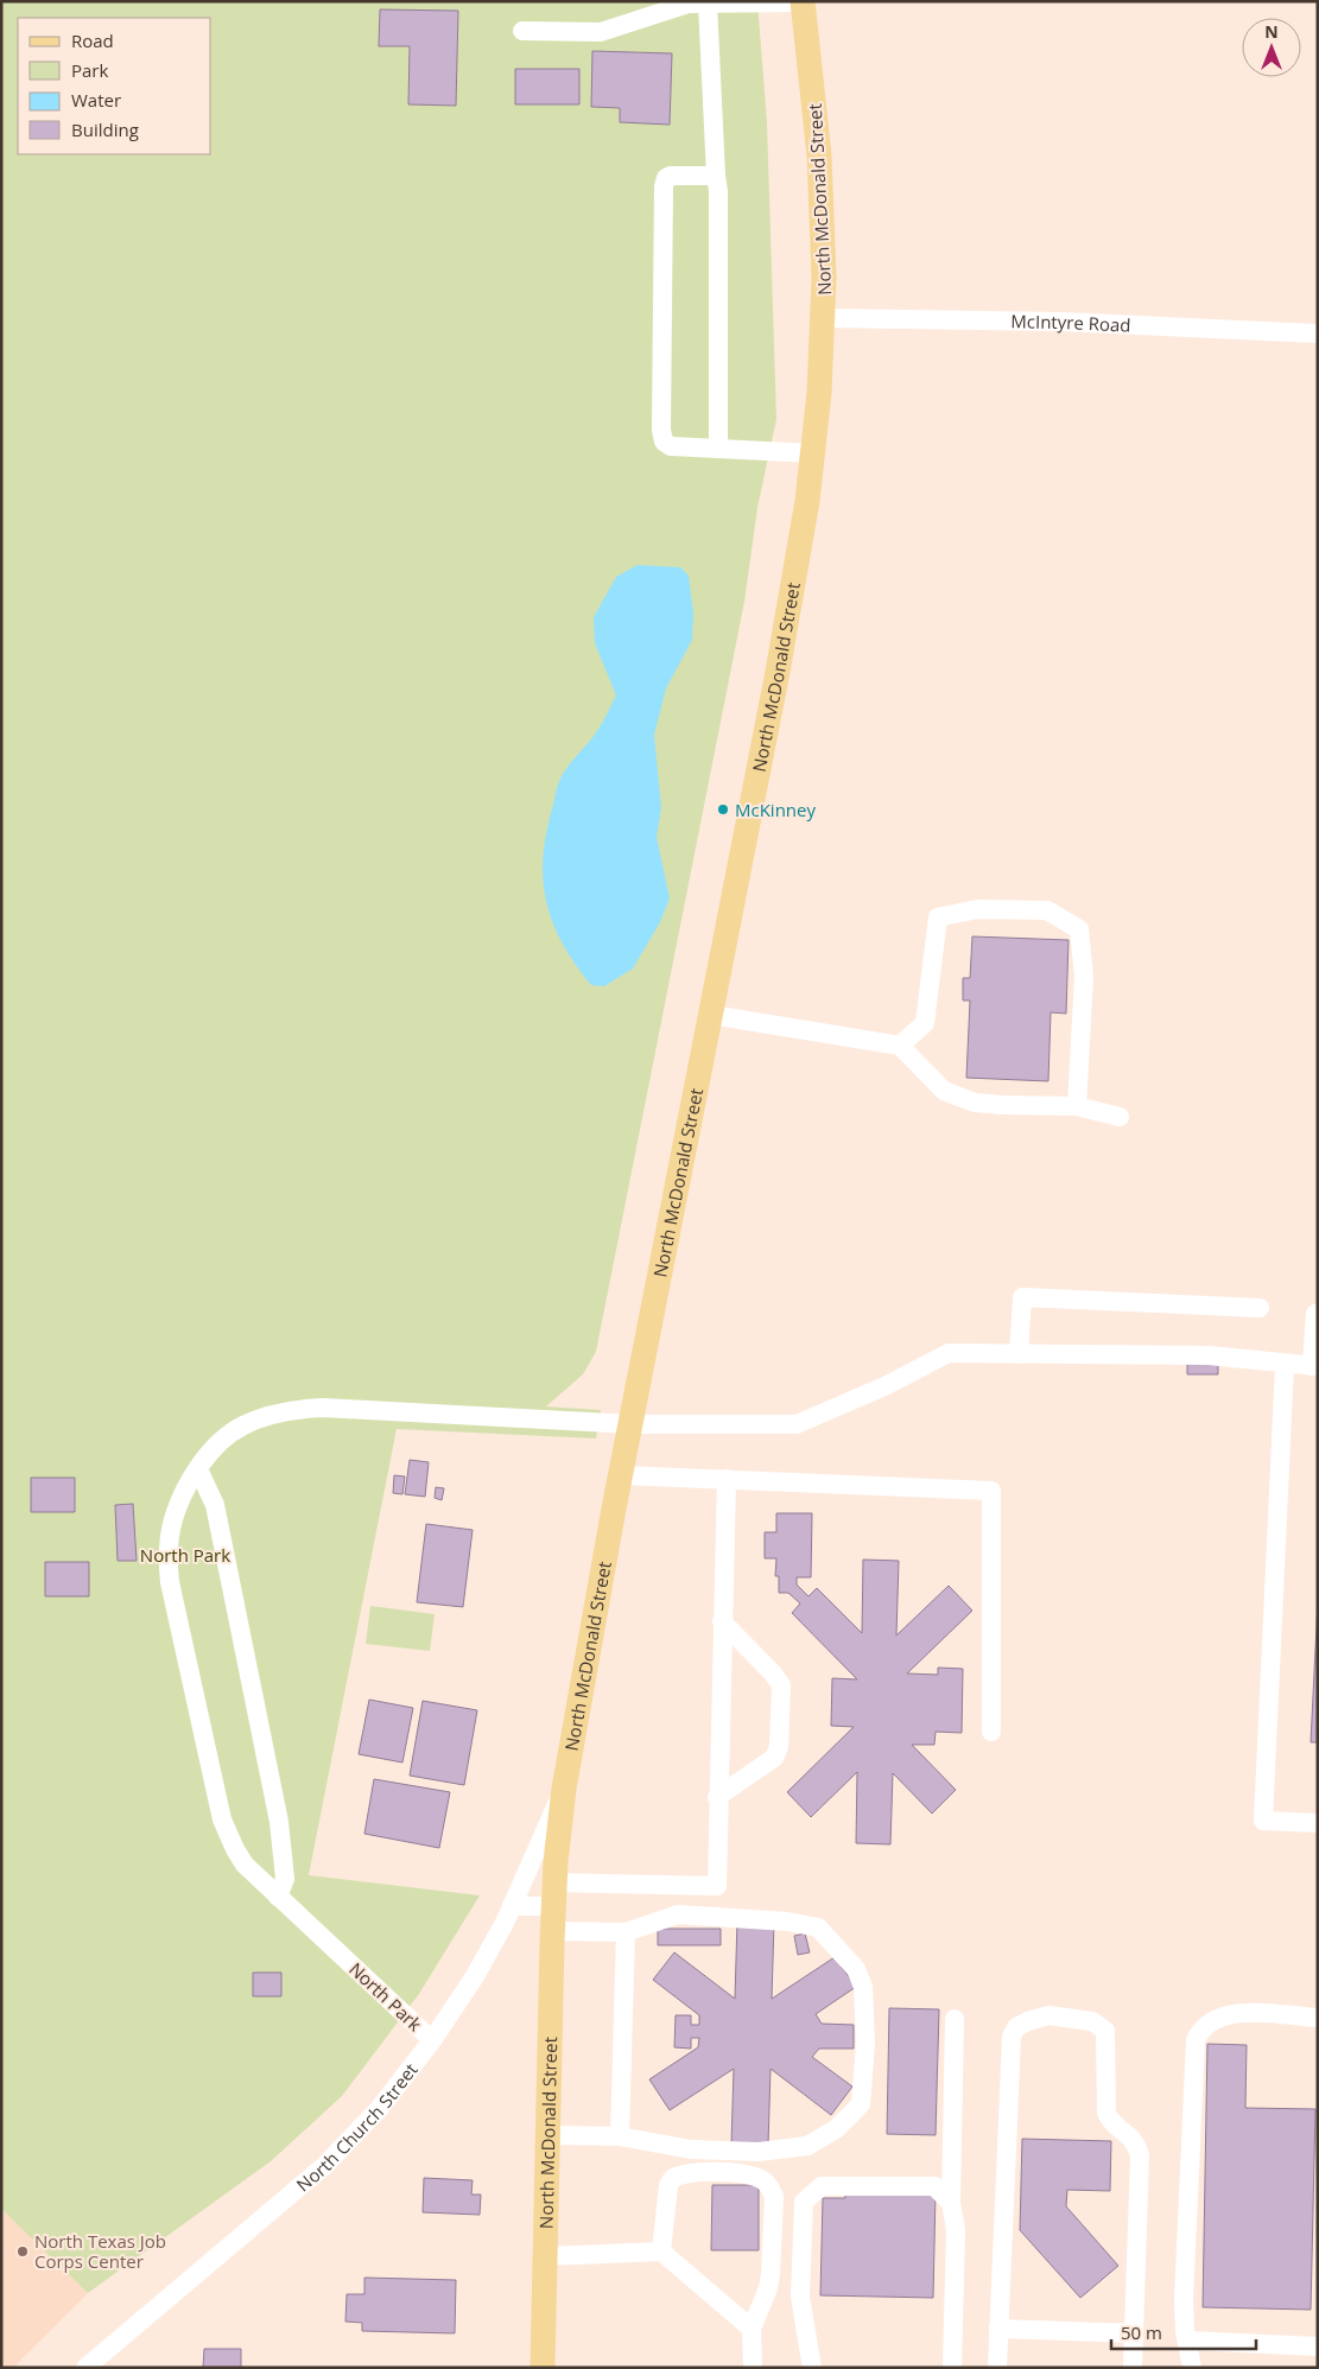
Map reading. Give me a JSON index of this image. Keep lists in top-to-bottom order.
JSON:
{
  "streets": {
    "main road": ["North McDonald Street"],
    "street": ["McIntyre Road", "North Park", "North Church Street"]
  },
  "crossings": [
    ["North McDonald Street", "McIntyre Road"],
    ["North McDonald Street", "North Park"],
    ["North McDonald Street", "North Church Street"],
    ["North Park", "North Church Street"]
  ],
  "parks": ["North Park"],
  "places": ["McKinney", "North Texas Job Corps Center"],
  "legend": [
    "Road",
    "Park",
    "Water",
    "Building"
  ],
  "scale_bar": "50 m",
  "north": "top"
}
